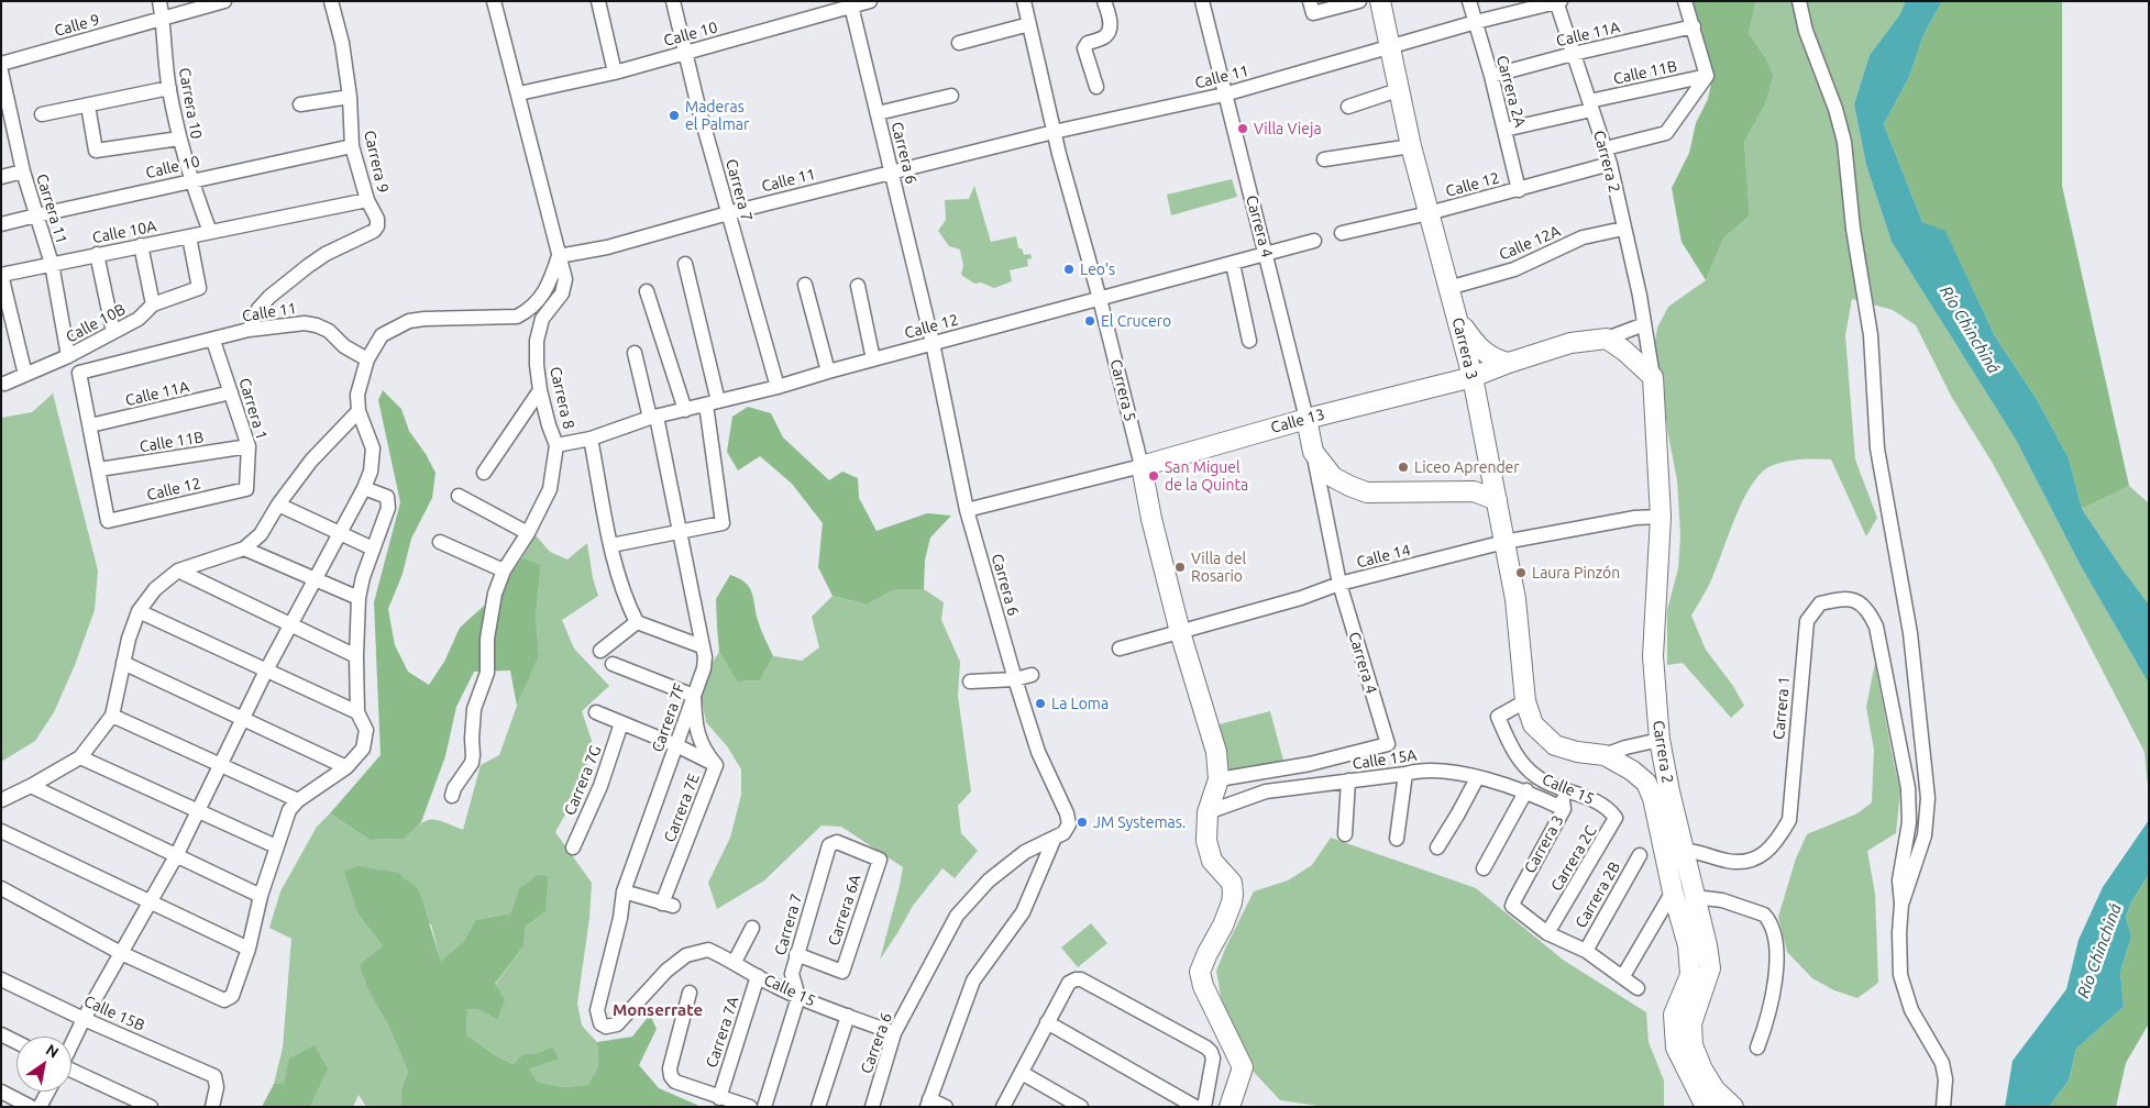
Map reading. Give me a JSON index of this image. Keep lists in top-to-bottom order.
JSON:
{
  "streets": {
    "main road": [
      "Carrera 2",
      "Carrera 4",
      "Carrera 3",
      "Carrera 5",
      "Calle 13"
    ],
    "street": [
      "Calle 9",
      "Calle 10",
      "Calle 11A",
      "Calle 11B",
      "Calle 11",
      "Carrera 2A",
      "Carrera 10",
      "Carrera 6",
      "Carrera 9",
      "Calle 12",
      "Carrera 7",
      "Carrera 11",
      "Calle 10A",
      "Calle 12A",
      "Calle 10B",
      "Carrera 8",
      "Carrera 1",
      "Calle 14",
      "Carrera 7F",
      "Calle 15A",
      "Carrera 7G",
      "Calle 15",
      "Carrera 7E",
      "Carrera 2C",
      "Carrera 2B",
      "Carrera 6A",
      "Calle 15B",
      "Carrera 7A"
    ]
  },
  "crossings": [
    ["Calle 9", "Carrera 10"],
    ["Calle 10", "Carrera 10"],
    ["Calle 10", "Carrera 6"],
    ["Calle 10", "Carrera 9"],
    ["Calle 10", "Carrera 7"],
    ["Calle 10", "Carrera 11"],
    ["Calle 10", "Carrera 8"],
    ["Calle 11A", "Calle 11"],
    ["Calle 11A", "Carrera 2A"],
    ["Calle 11A", "Carrera 2"],
    ["Calle 11A", "Carrera 1"],
    ["Calle 11B", "Carrera 2A"],
    ["Calle 11B", "Carrera 2"],
    ["Calle 11B", "Calle 12"],
    ["Calle 11B", "Carrera 1"],
    ["Calle 11", "Carrera 2A"],
    ["Calle 11", "Carrera 6"],
    ["Calle 11", "Carrera 9"],
    ["Calle 11", "Carrera 2"],
    ["Calle 11", "Carrera 7"],
    ["Calle 11", "Carrera 4"],
    ["Calle 11", "Carrera 3"],
    ["Calle 11", "Carrera 5"],
    ["Calle 11", "Carrera 8"],
    ["Calle 11", "Carrera 1"],
    ["Carrera 2A", "Calle 12"],
    ["Carrera 6", "Calle 12"],
    ["Carrera 6", "Calle 13"],
    ["Carrera 6", "Calle 15"],
    ["Carrera 2", "Calle 12"],
    ["Carrera 2", "Calle 12A"],
    ["Carrera 2", "Carrera 1"],
    ["Carrera 2", "Calle 14"],
    ["Calle 12", "Carrera 7"],
    ["Calle 12", "Carrera 4"],
    ["Calle 12", "Carrera 3"],
    ["Calle 12", "Carrera 5"],
    ["Calle 12", "Carrera 8"],
    ["Calle 12", "Carrera 1"],
    ["Calle 12", "Carrera 7F"],
    ["Carrera 7", "Calle 15"],
    ["Carrera 7", "Carrera 6A"],
    ["Carrera 11", "Calle 10A"],
    ["Carrera 11", "Calle 10B"],
    ["Carrera 4", "Carrera 3"],
    ["Carrera 4", "Carrera 5"],
    ["Carrera 4", "Calle 13"],
    ["Carrera 4", "Calle 14"],
    ["Calle 10A", "Calle 10B"],
    ["Calle 12A", "Carrera 3"],
    ["Carrera 3", "Calle 13"],
    ["Carrera 3", "Calle 14"],
    ["Carrera 3", "Calle 15A"],
    ["Carrera 3", "Calle 15"],
    ["Carrera 3", "Carrera 2C"],
    ["Carrera 5", "Calle 13"],
    ["Carrera 5", "Calle 14"],
    ["Carrera 7F", "Calle 15"],
    ["Carrera 7F", "Carrera 7E"],
    ["Calle 15", "Carrera 2C"],
    ["Calle 15", "Carrera 7A"]
  ],
  "districts": ["Monserrate"],
  "water": ["Río Chinchiná"],
  "places": [
    "Maderas el Palmar",
    "Villa Vieja",
    "Leo's",
    "El Crucero",
    "Liceo Aprender",
    "San Miguel de la Quinta",
    "Villa del Rosario",
    "Laura Pinzón",
    "La Loma",
    "JM Systemas."
  ],
  "north": "top right"
}
